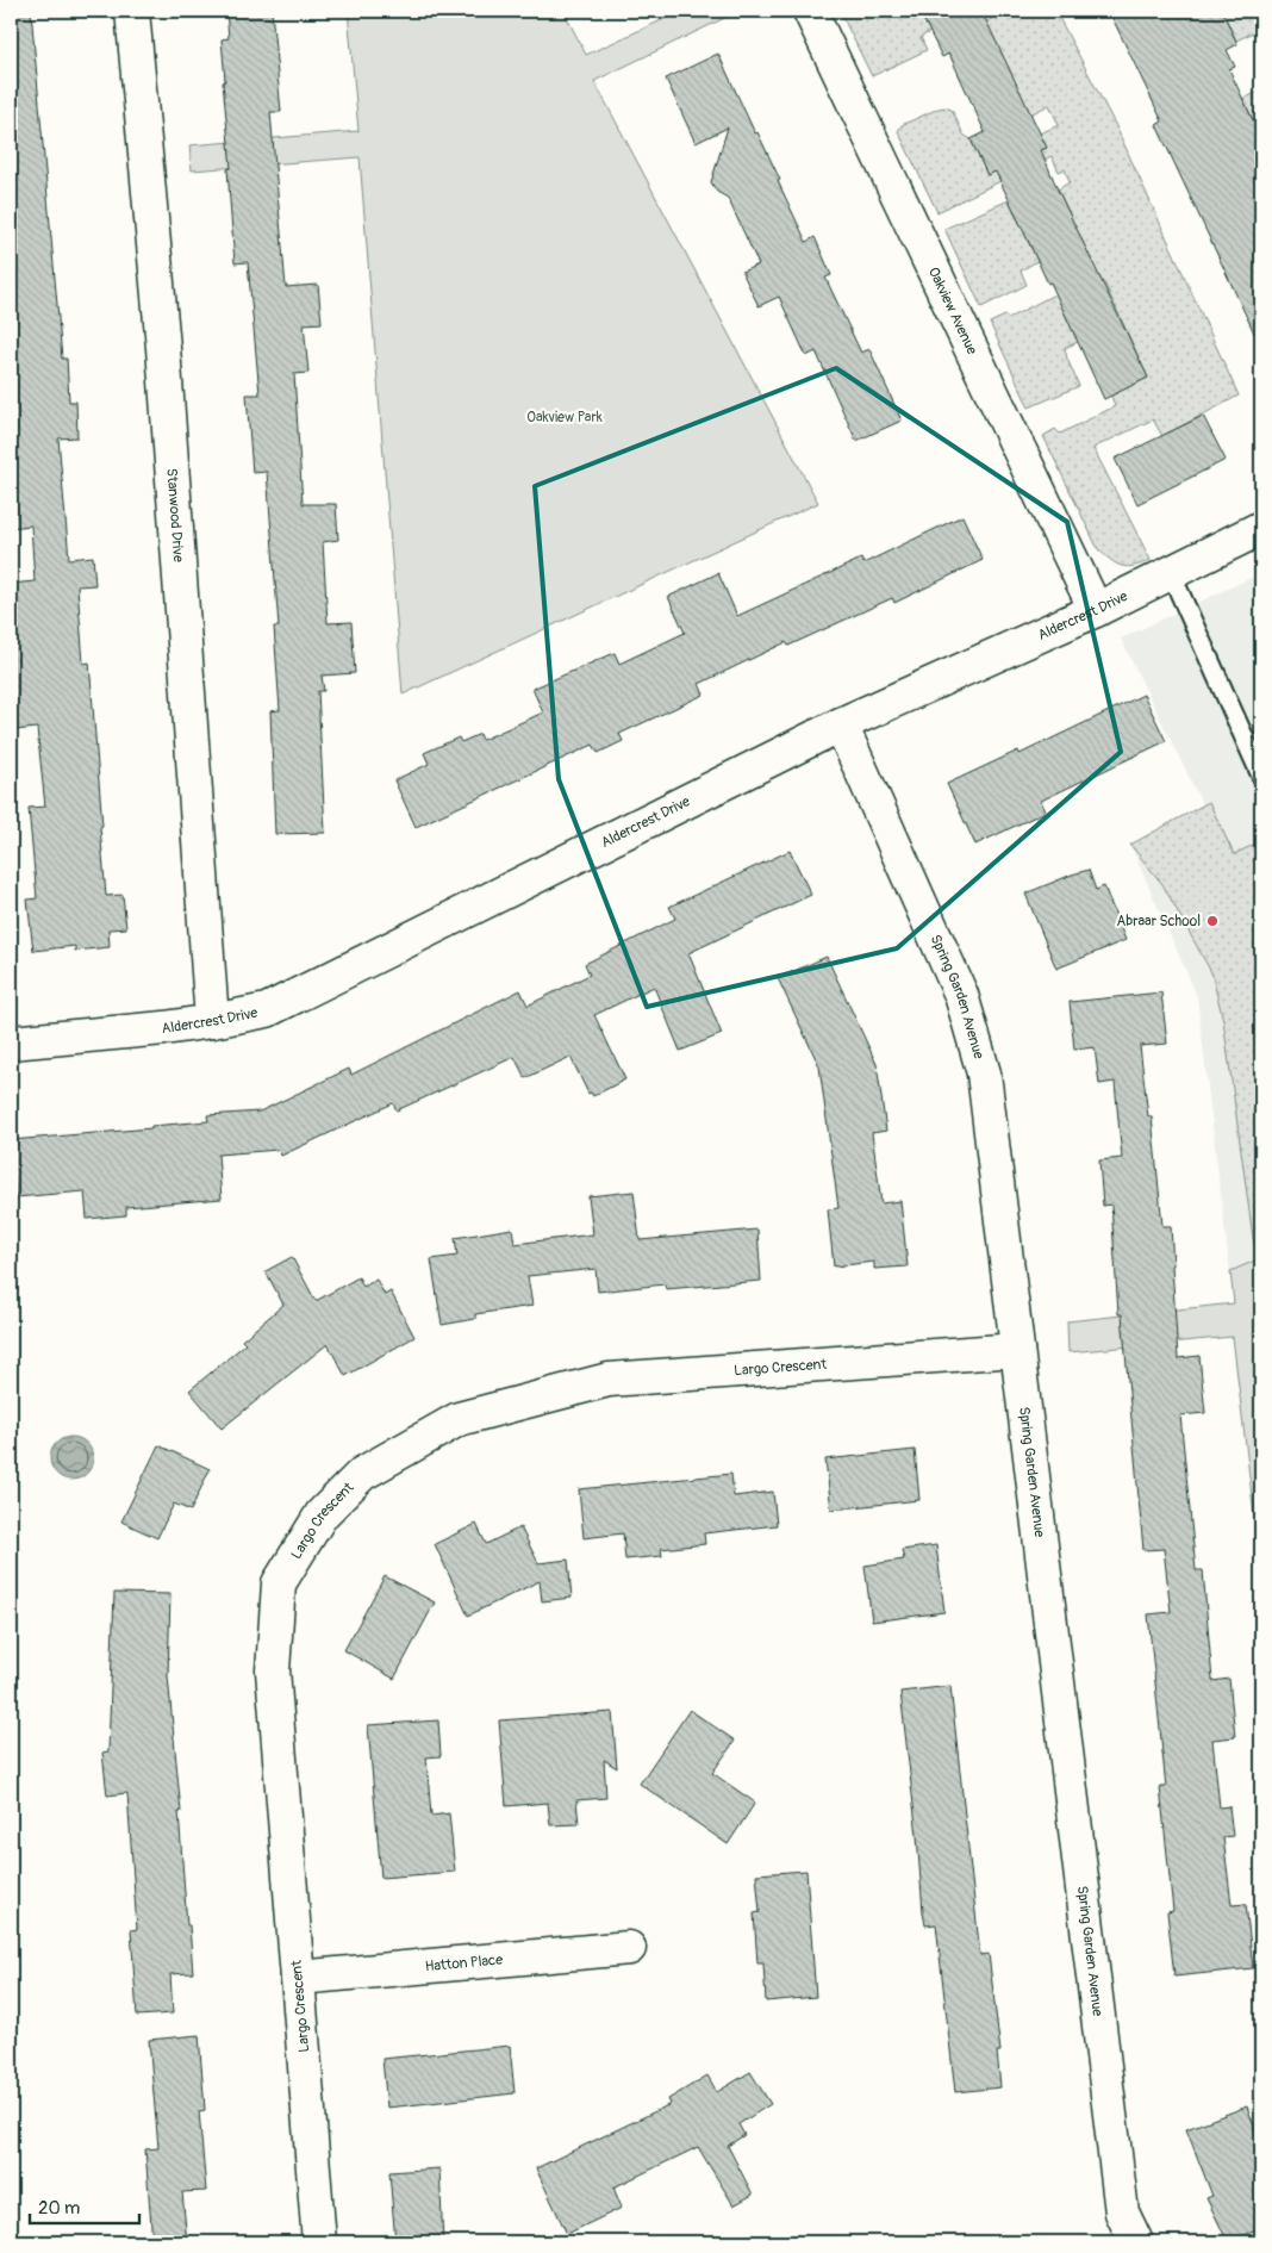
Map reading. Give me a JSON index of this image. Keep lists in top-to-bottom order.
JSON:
{
  "streets": {
    "street": [
      "Oakview Avenue",
      "Stanwood Drive",
      "Aldercrest Drive",
      "Spring Garden Avenue",
      "Largo Crescent",
      "Hatton Place"
    ]
  },
  "crossings": [
    ["Oakview Avenue", "Aldercrest Drive"],
    ["Stanwood Drive", "Aldercrest Drive"],
    ["Aldercrest Drive", "Spring Garden Avenue"],
    ["Spring Garden Avenue", "Largo Crescent"],
    ["Largo Crescent", "Hatton Place"]
  ],
  "parks": ["Oakview Park"],
  "places": ["Abraar School"],
  "scale_bar": "20 m"
}
